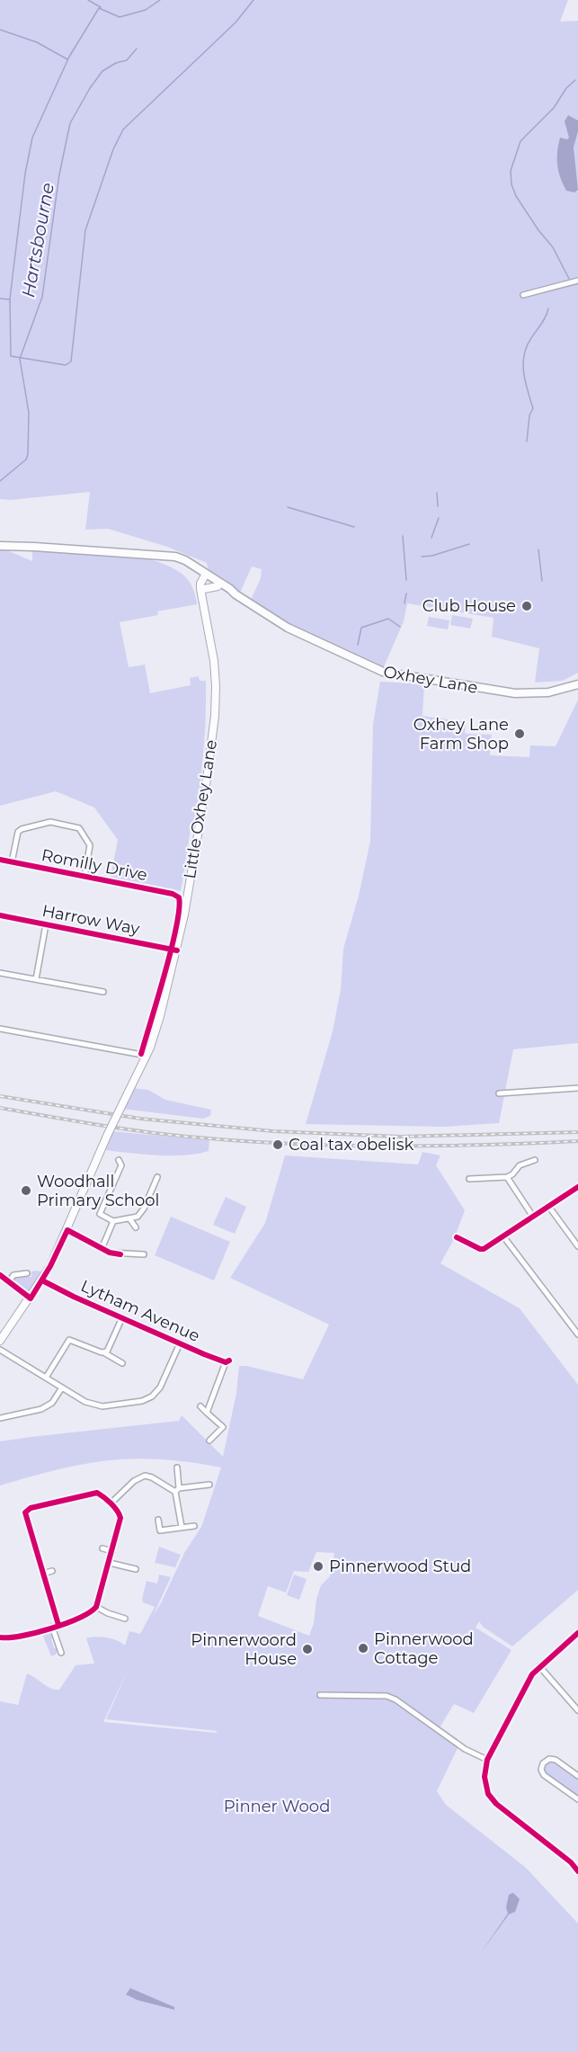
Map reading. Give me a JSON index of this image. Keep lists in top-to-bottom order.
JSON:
{
  "streets": {
    "main road": ["Oxhey Lane", "Little Oxhey Lane"],
    "street": ["Romilly Drive", "Harrow Way", "Lytham Avenue"]
  },
  "crossings": [
    ["Oxhey Lane", "Little Oxhey Lane"],
    ["Little Oxhey Lane", "Romilly Drive"],
    ["Little Oxhey Lane", "Harrow Way"],
    ["Little Oxhey Lane", "Lytham Avenue"]
  ],
  "water": ["Hartsbourne"],
  "parks": ["Pinner Wood"],
  "places": [
    "Club House",
    "Oxhey Lane Farm Shop",
    "Coal tax obelisk",
    "Woodhall Primary School",
    "Pinnerwood Stud",
    "Pinnerwood Cottage",
    "Pinnerwoord House"
  ]
}
